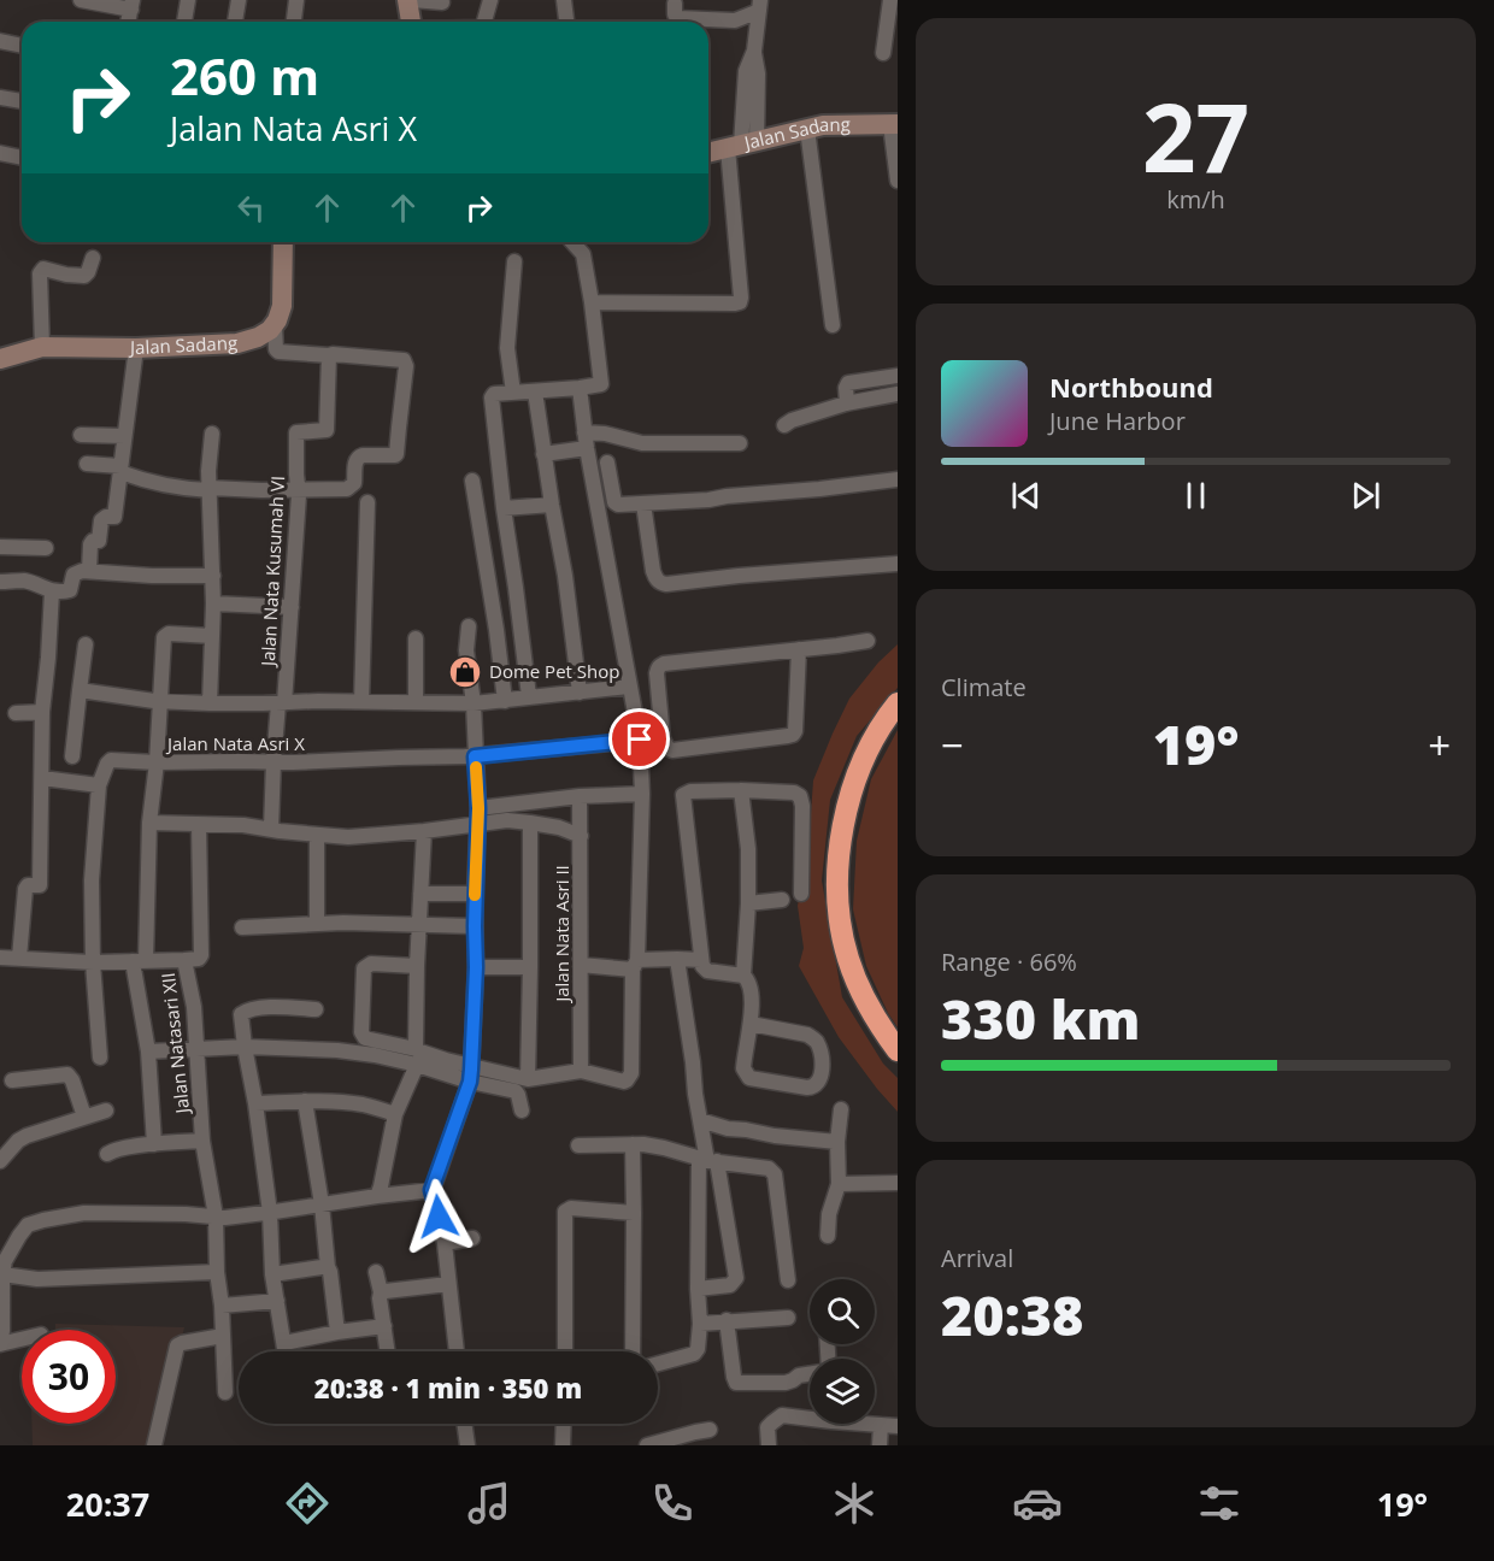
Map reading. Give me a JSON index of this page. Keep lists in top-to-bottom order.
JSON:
{
  "streets": {
    "street": [
      "Jalan Sadang",
      "Jalan Nata Kusumah VI",
      "Jalan Nata Asri X",
      "Jalan Nata Asri II",
      "Jalan Natasari XII"
    ]
  },
  "crossings": [
    ["Jalan Nata Kusumah VI", "Jalan Nata Asri X"]
  ],
  "places": {
    "shop": ["Dome Pet Shop"]
  },
  "page": {
    "tile": [
      ["27", "km/h"],
      "Climate",
      ["Range · 66%", "330 km"],
      ["Arrival", "20:38"]
    ],
    "turn": ["260 m", "Jalan Nata Asri X"],
    "song": ["Northbound", "June Harbor"],
    "heat": ["−", "19°", "+"],
    "limit": "30",
    "trip": "20:38 · 1 min · 350 m",
    "tabs": ["20:37", "19°"]
  }
}
